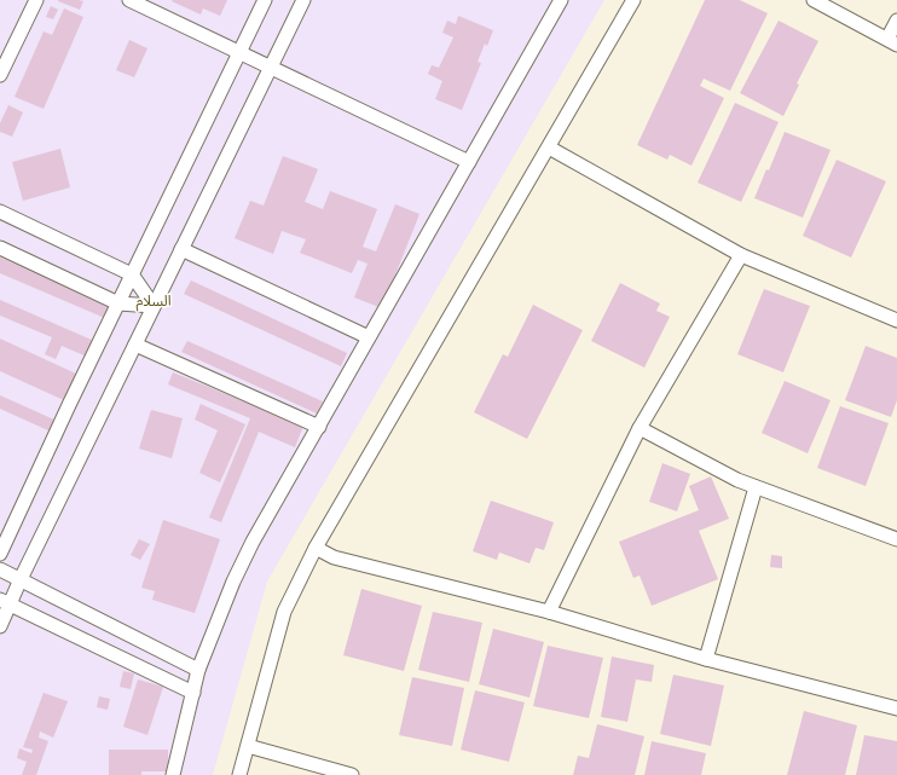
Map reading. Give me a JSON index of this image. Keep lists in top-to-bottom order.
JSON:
{
  "districts": ["السلام"]
}
